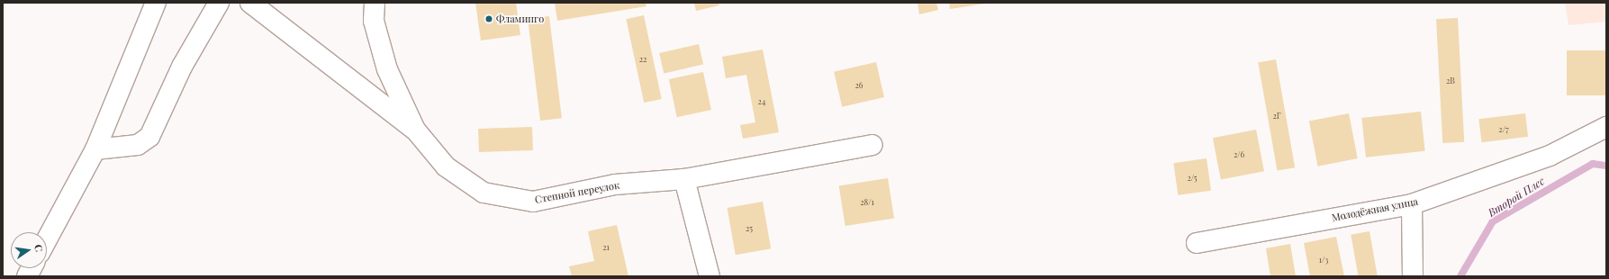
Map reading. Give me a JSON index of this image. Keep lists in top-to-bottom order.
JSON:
{
  "streets": {
    "street": ["Степной переулок", "Молодёжная улица"]
  },
  "water": ["Второй Плес"],
  "places": ["Фламинго"],
  "house_numbers": [
    "22",
    "2В",
    "26",
    "24",
    "2Г",
    "2/7",
    "2/6",
    "2/5",
    "28/1",
    "25",
    "21",
    "1/3"
  ],
  "north": "right"
}
